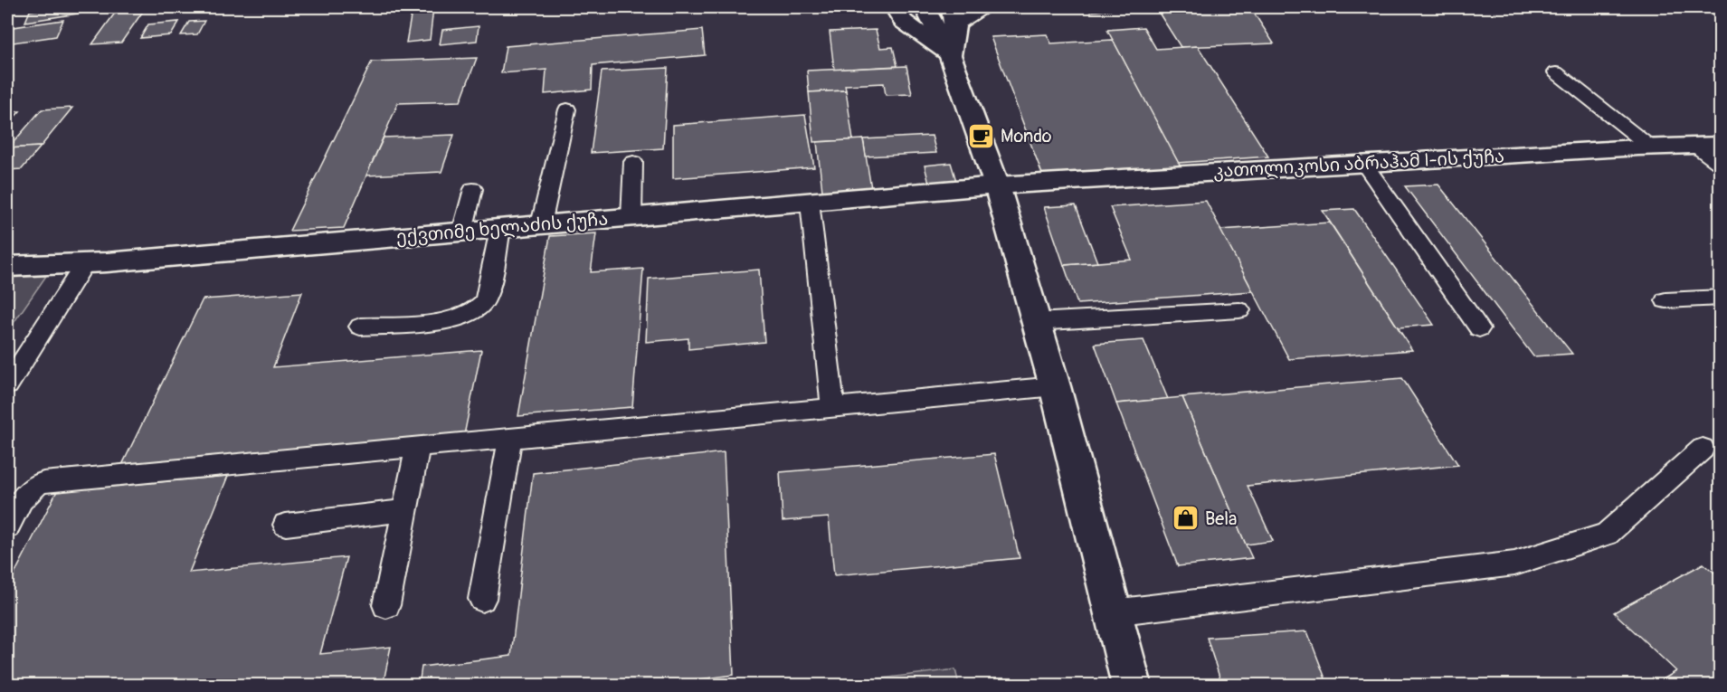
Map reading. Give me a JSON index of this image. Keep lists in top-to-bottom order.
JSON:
{
  "streets": {
    "street": ["კათოლიკოსი აბრაჰამ I-ის ქუჩა", "ექვთიმე ხელაძის ქუჩა"]
  },
  "crossings": [
    ["კათოლიკოსი აბრაჰამ I-ის ქუჩა", "ექვთიმე ხელაძის ქუჩა"]
  ],
  "places": {
    "cafe": ["Mondo"],
    "shop": ["Bela"]
  }
}
